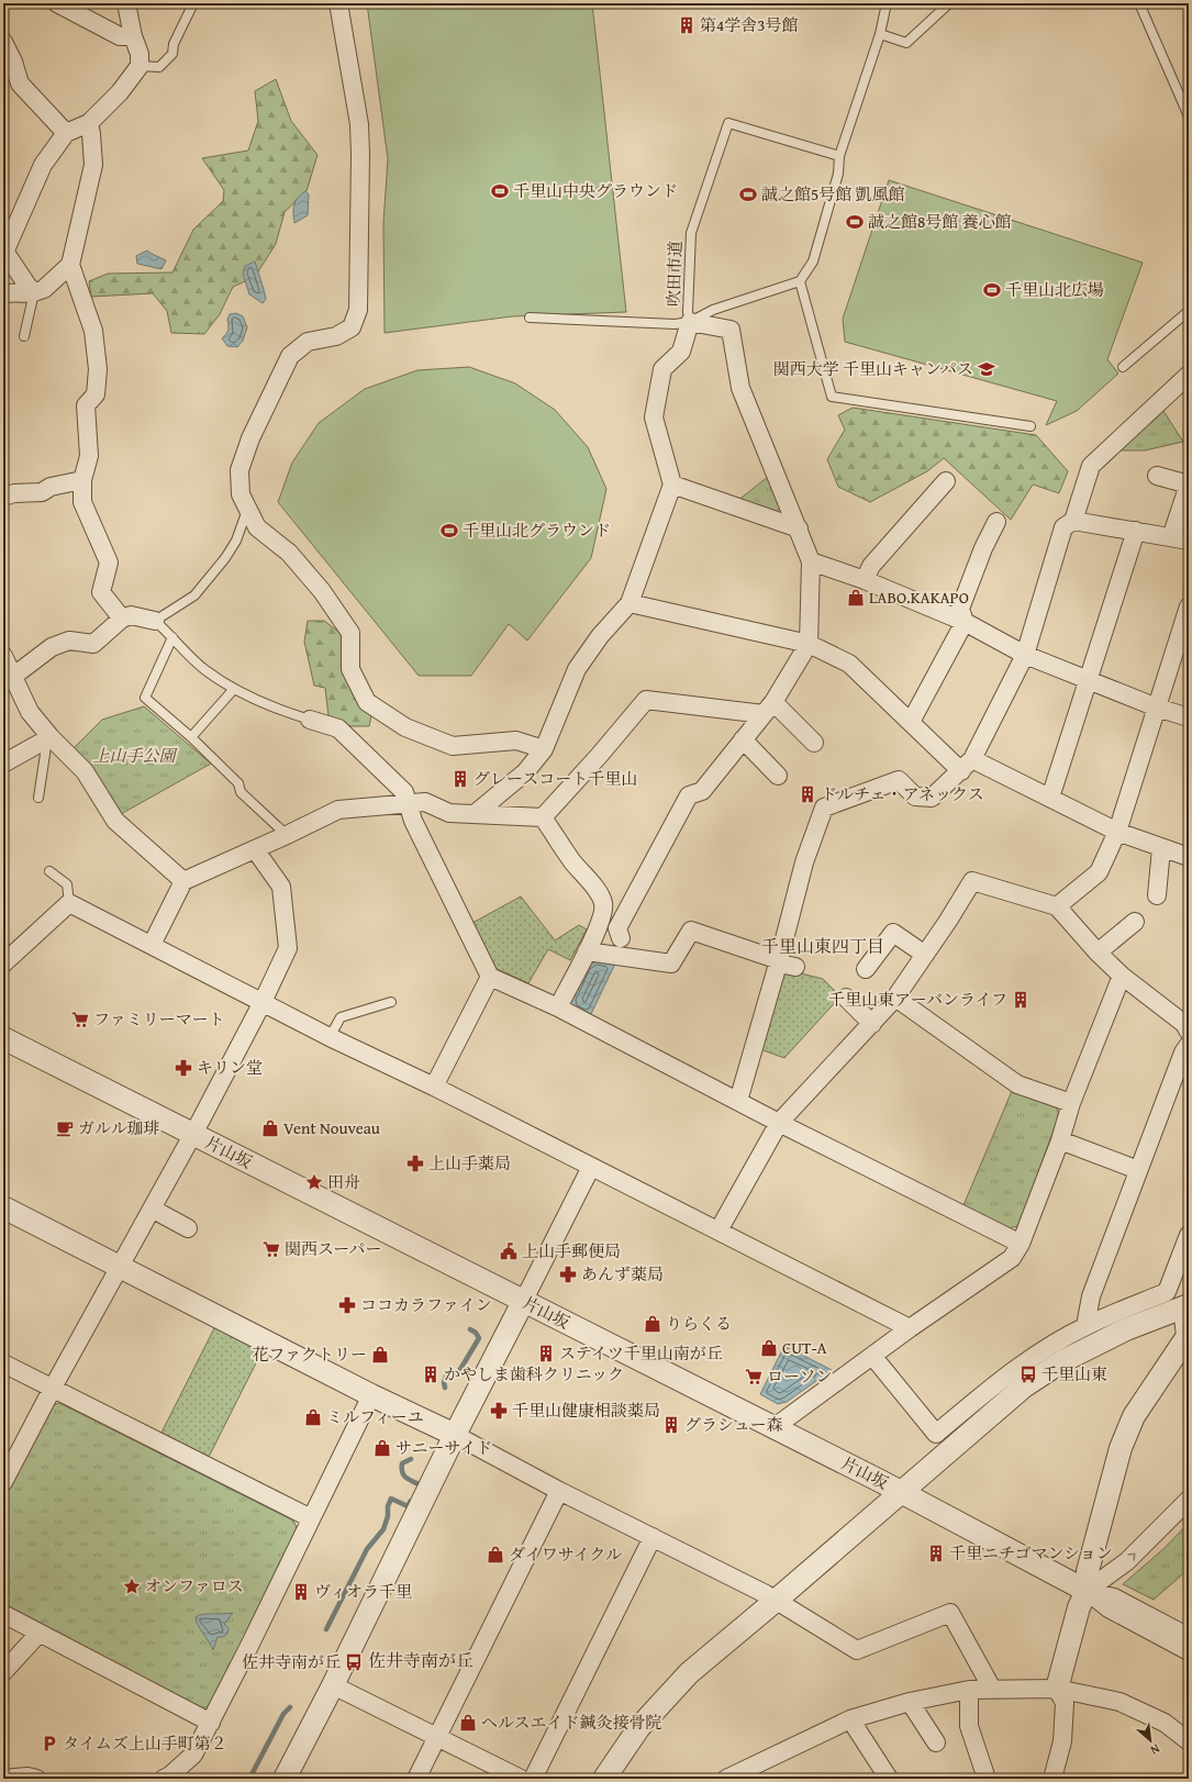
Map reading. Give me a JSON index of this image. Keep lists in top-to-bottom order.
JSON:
{
  "streets": {
    "street": ["片山坂"],
    "lane": ["吹田市道"]
  },
  "districts": ["千里山東四丁目", "佐井寺南が丘"],
  "parks": ["上山手公園"],
  "places": {
    "building": [
      "第4学舎3号館",
      "グレースコート千里山",
      "ドルチェ・アネックス",
      "千里山東アーバンライフ",
      "ステイツ千里山南が丘",
      "かやしま歯科クリニック",
      "グラシュー森",
      "千里ニチゴマンション",
      "ヴィオラ千里"
    ],
    "sports": [
      "千里山中央グラウンド",
      "誠之館5号館 凱風館",
      "誠之館8号館 養心館",
      "千里山北広場",
      "千里山北グラウンド"
    ],
    "school or university": ["関西大学 千里山キャンパス"],
    "shop": [
      "LABO.KAKAPO",
      "Vent Nouveau",
      "りらくる",
      "CUT-A",
      "花ファクトリー",
      "ミルフィーユ",
      "サニーサイド",
      "ダイワサイクル",
      "ヘルスエイド鍼灸接骨院"
    ],
    "supermarket": ["ファミリーマート", "関西スーパー", "ローソン"],
    "pharmacy": [
      "キリン堂",
      "上山手薬局",
      "あんず薬局",
      "ココカラファイン",
      "千里山健康相談薬局"
    ],
    "cafe": ["ガルル珈琲"],
    "place": ["田舟", "オンファロス"],
    "public building": ["上山手郵便局"],
    "bus stop": ["千里山東", "佐井寺南が丘"],
    "parking": ["タイムズ上山手町第２"]
  },
  "north": "bottom right"
}
